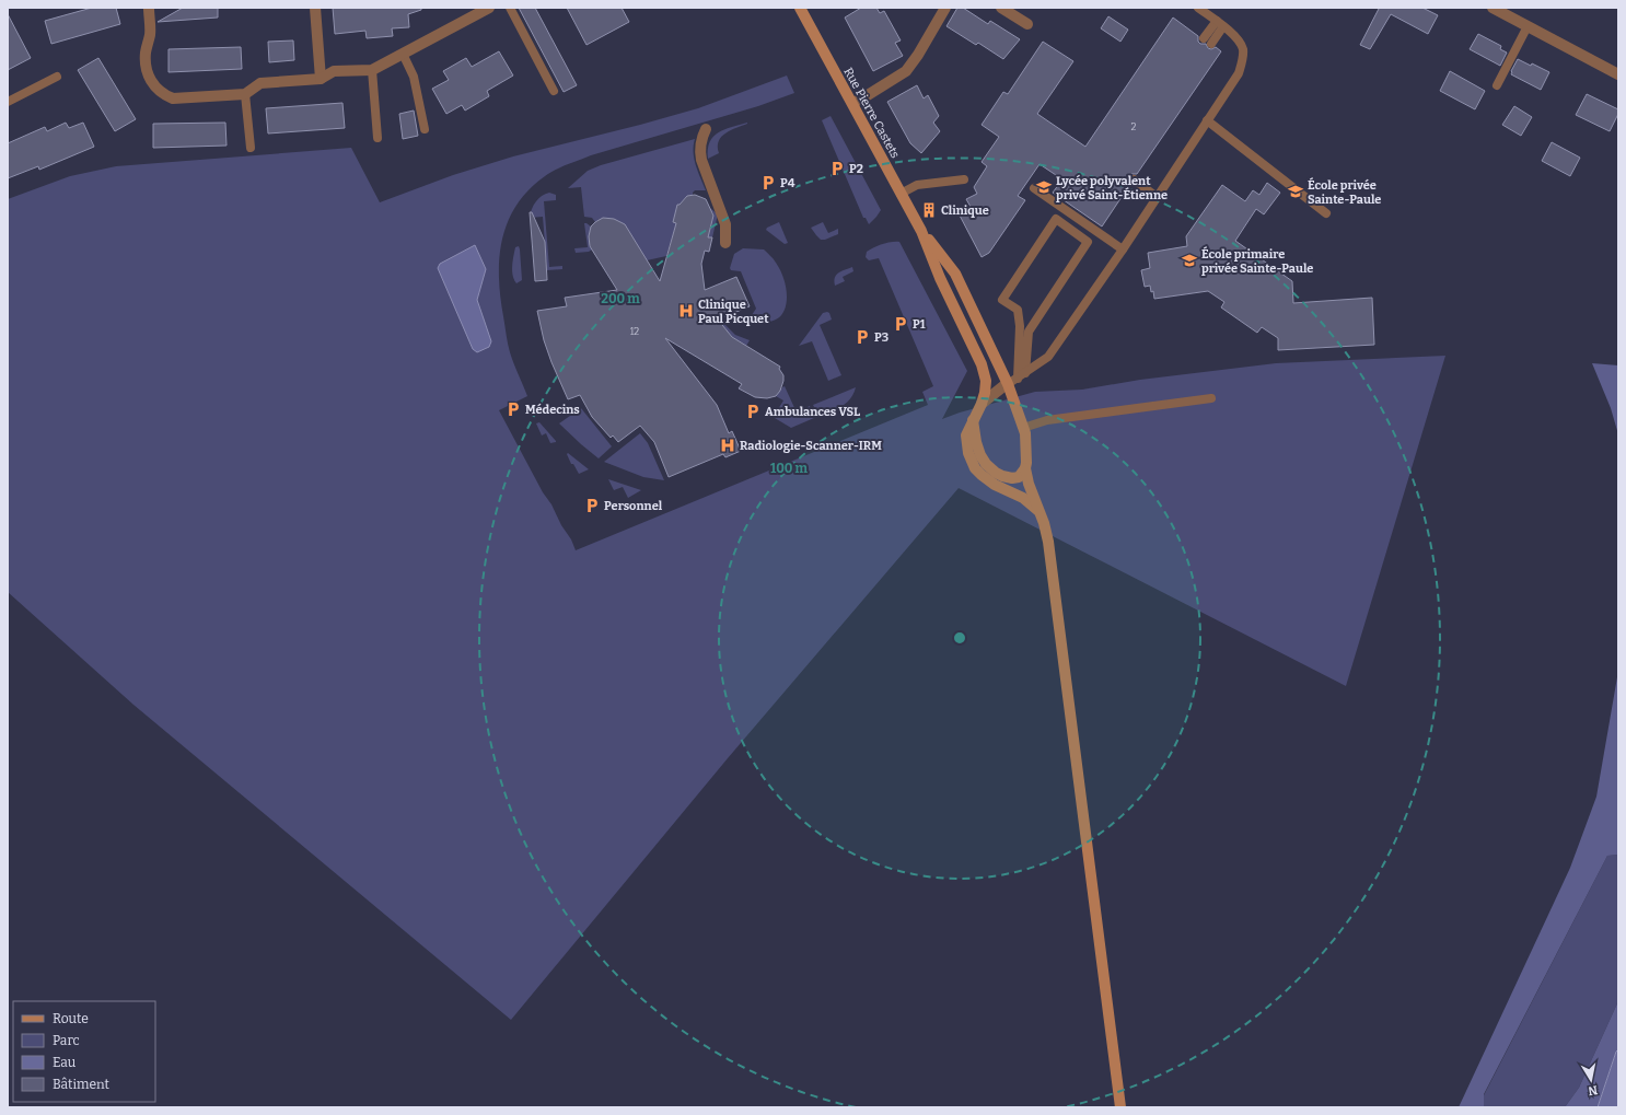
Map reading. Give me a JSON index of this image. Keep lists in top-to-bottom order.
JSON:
{
  "streets": {
    "street": ["Rue Pierre Castets"]
  },
  "places": {
    "parking": [
      "P2",
      "P4",
      "P1",
      "P3",
      "Médecins",
      "Ambulances VSL",
      "Personnel"
    ],
    "school or university": ["Lycée polyvalent privé Saint-Étienne", "École privée Sainte-Paule", "École primaire privée Sainte-Paule"],
    "building": ["Clinique"],
    "hospital": ["Clinique Paul Picquet", "Radiologie-Scanner-IRM"]
  },
  "house_numbers": ["2", "12"],
  "legend": [
    "Route",
    "Parc",
    "Eau",
    "Bâtiment"
  ],
  "north": "bottom",
  "rings": ["200 m", "100 m"]
}
